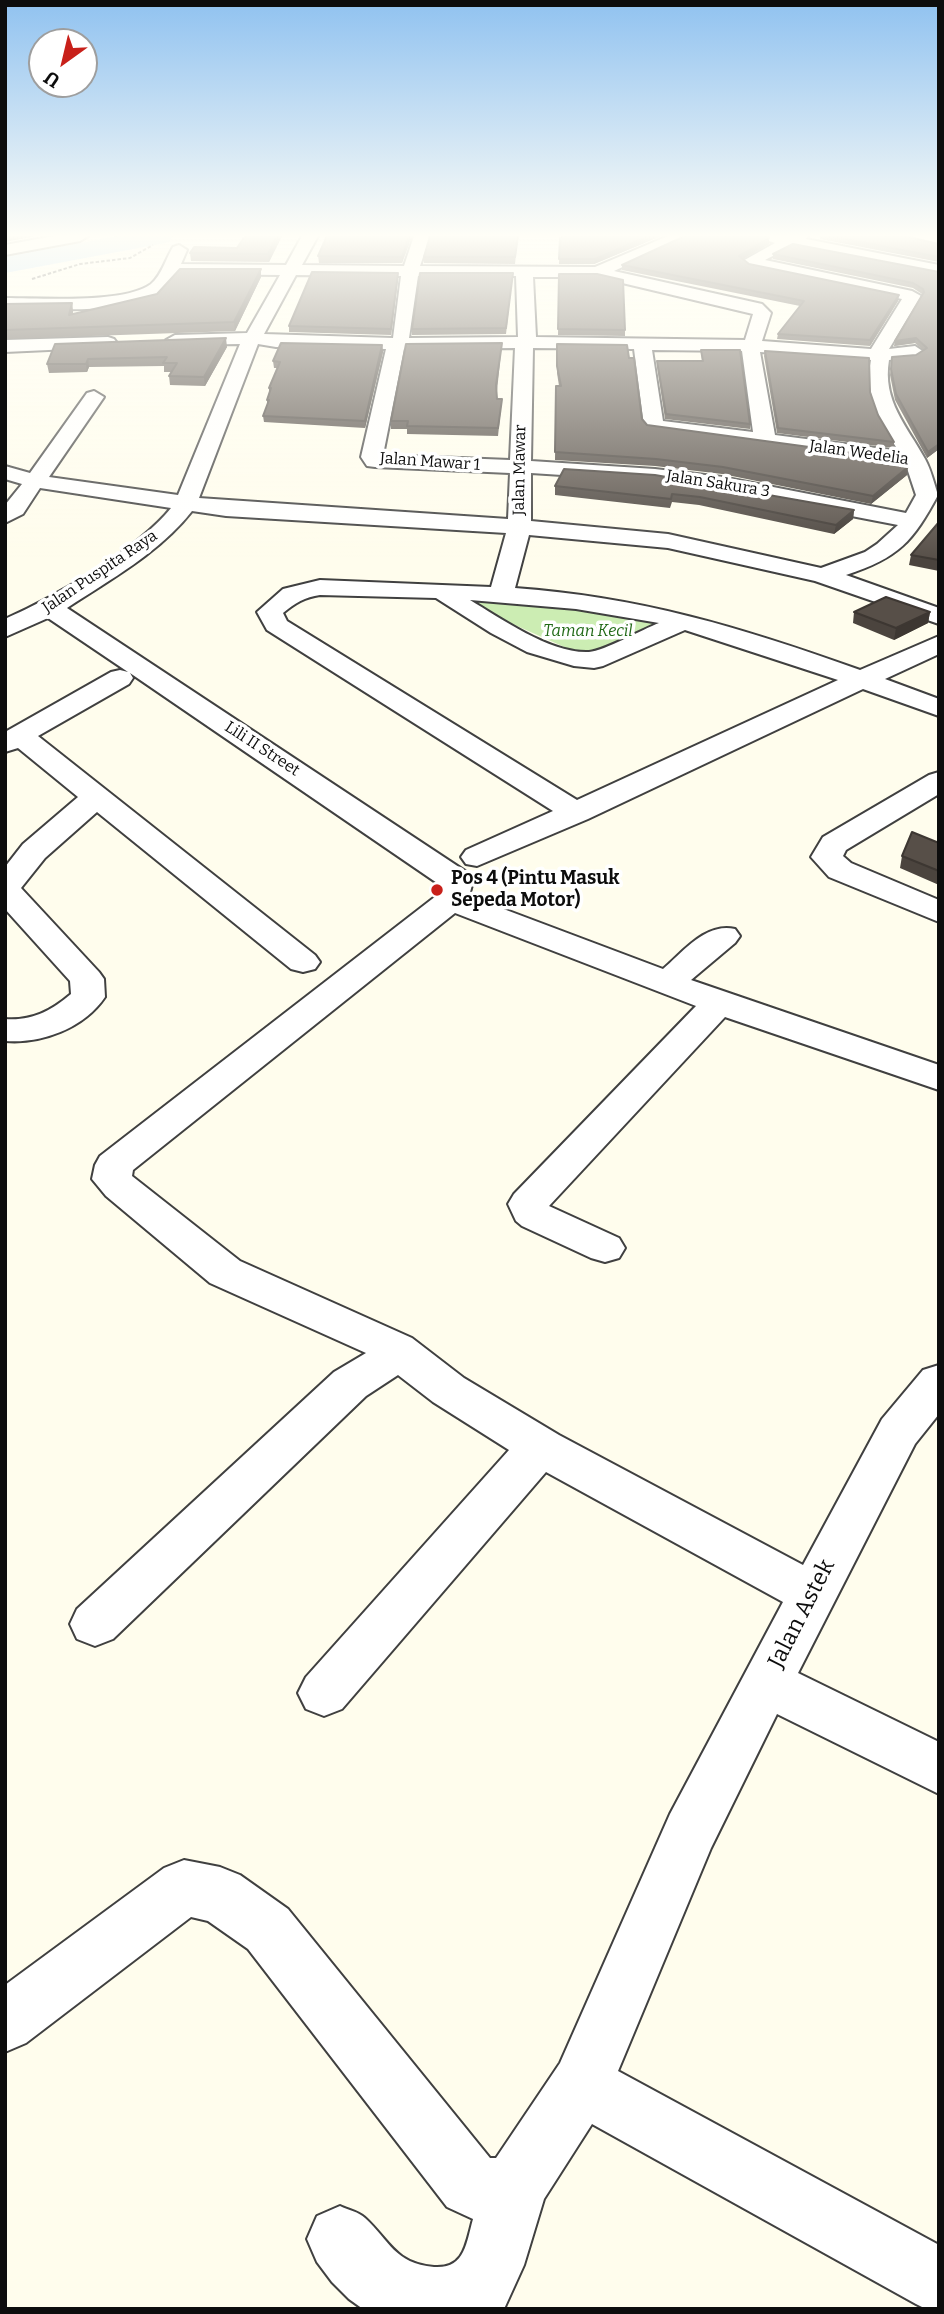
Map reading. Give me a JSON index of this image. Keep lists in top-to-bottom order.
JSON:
{
  "streets": {
    "street": [
      "Jalan Wedelia",
      "Jalan Mawar 1",
      "Jalan Mawar",
      "Jalan Sakura 3",
      "Jalan Puspita Raya",
      "Lili II Street",
      "Jalan Astek"
    ]
  },
  "crossings": [
    ["Jalan Wedelia", "Jalan Sakura 3"],
    ["Jalan Mawar 1", "Jalan Mawar"],
    ["Jalan Mawar 1", "Jalan Sakura 3"],
    ["Jalan Mawar", "Jalan Sakura 3"],
    ["Jalan Puspita Raya", "Lili II Street"]
  ],
  "parks": ["Taman Kecil"],
  "places": ["Pos 4 (Pintu Masuk Sepeda Motor)"],
  "north": "bottom left"
}
